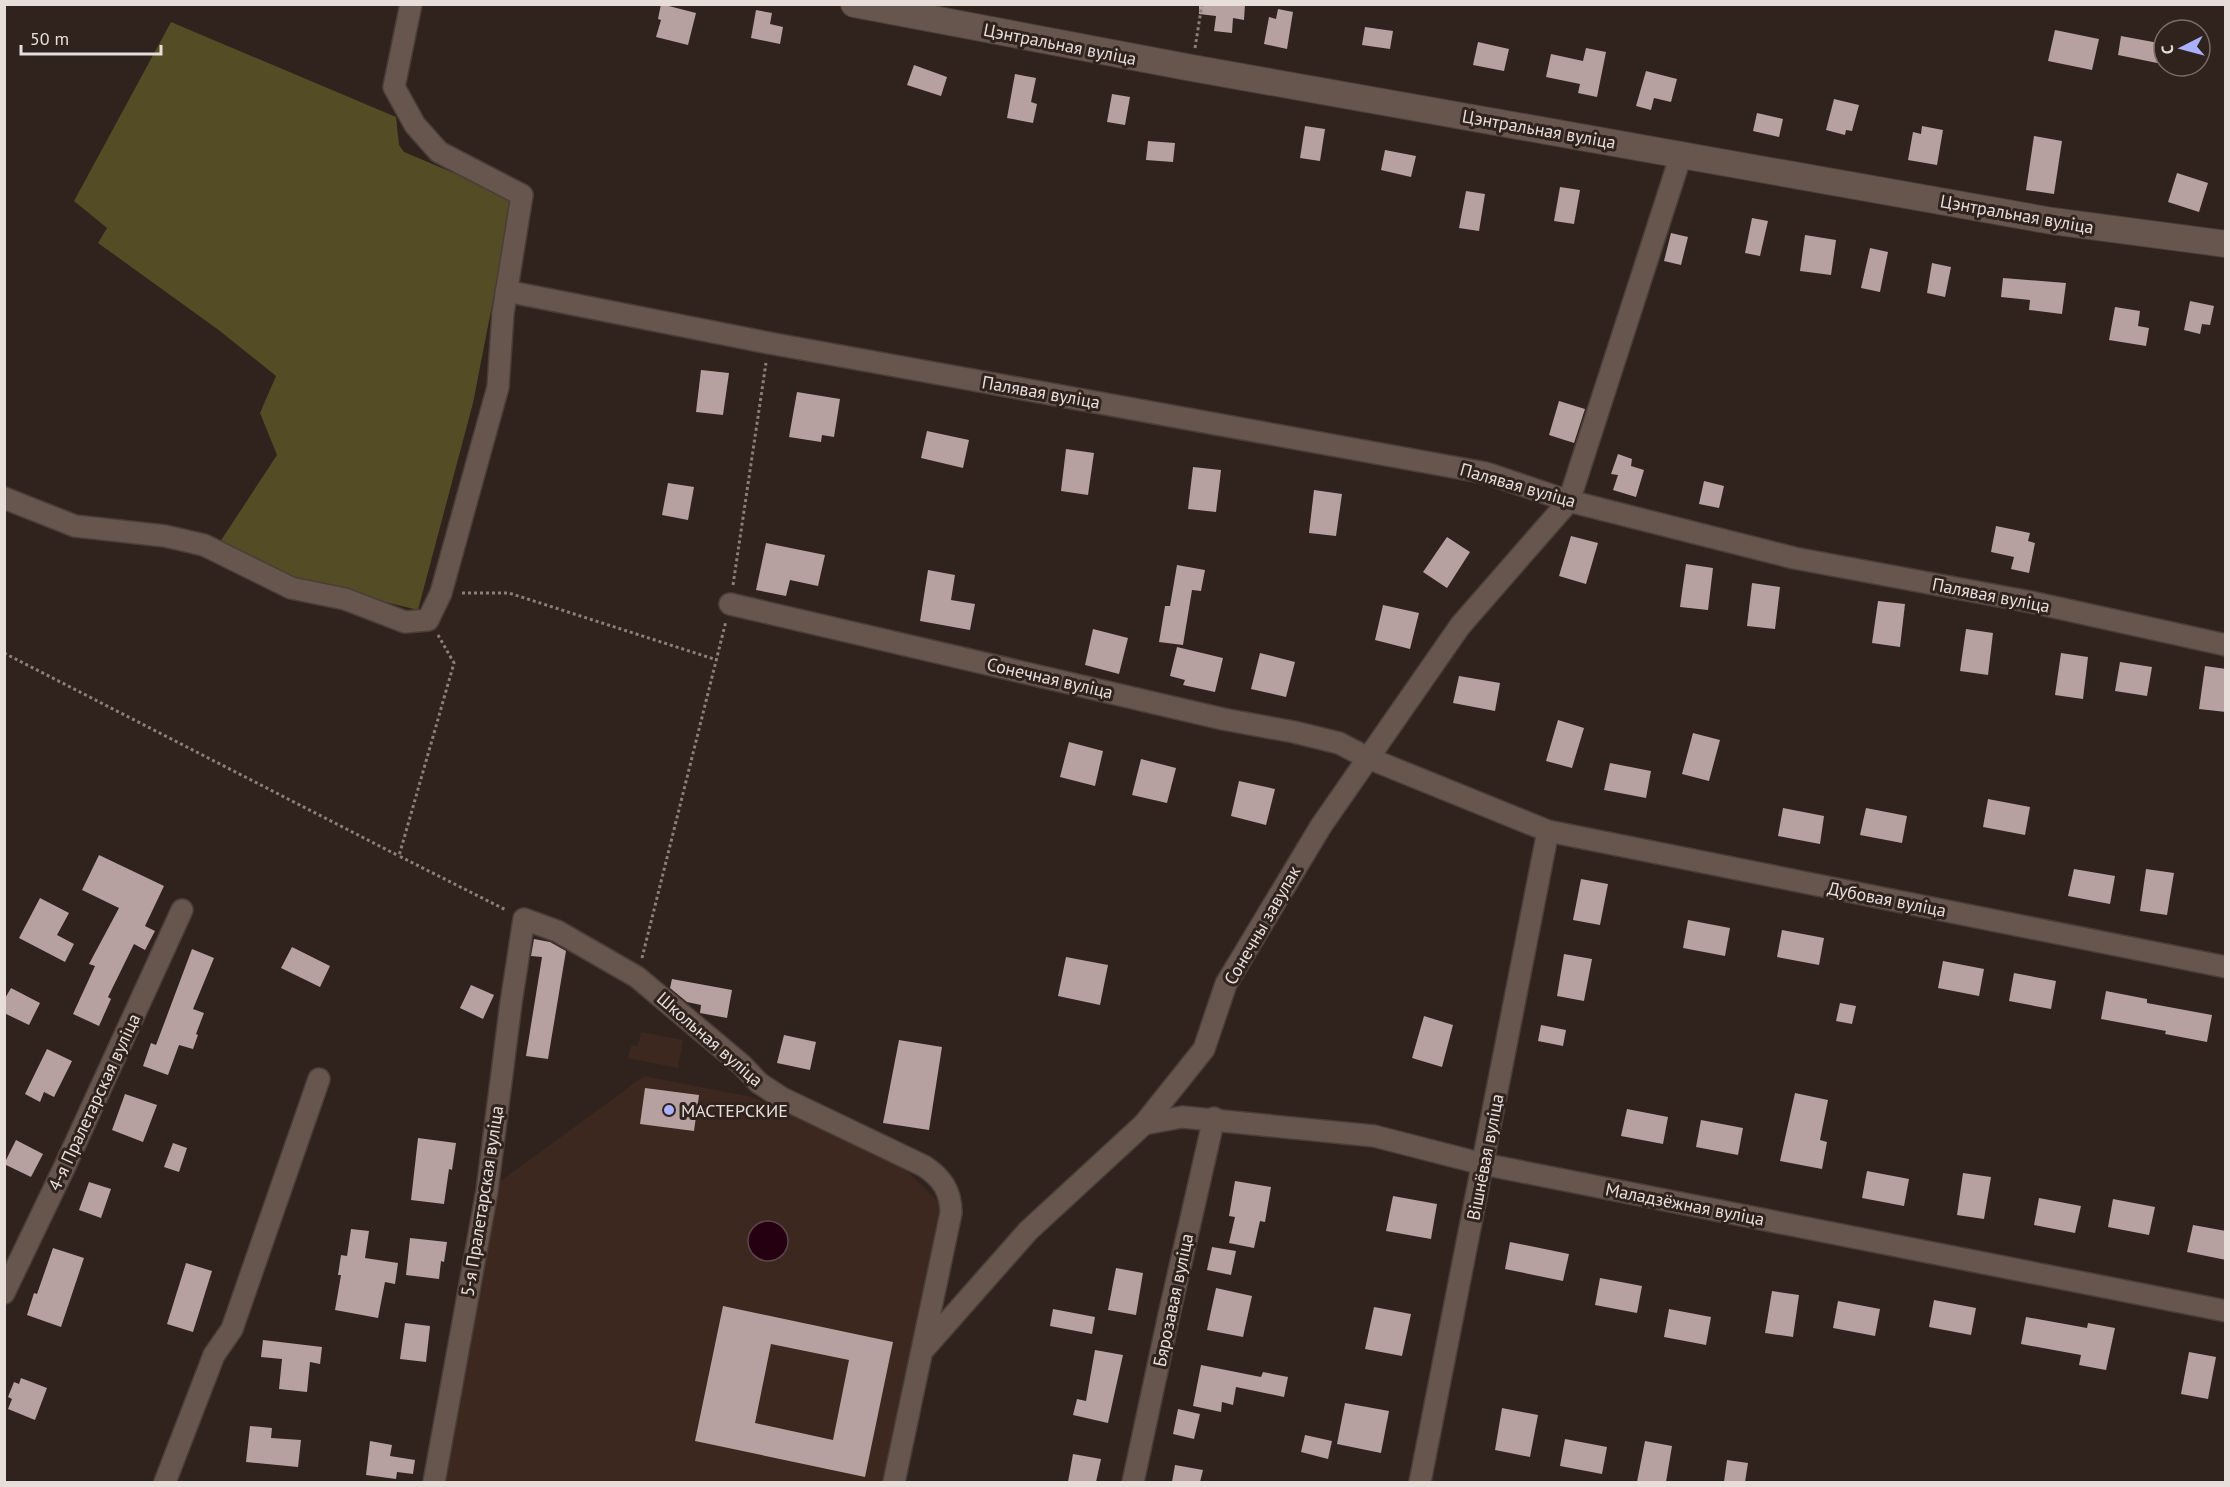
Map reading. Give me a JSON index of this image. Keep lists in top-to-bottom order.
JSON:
{
  "streets": {
    "street": [
      "Цэнтральная вуліца",
      "Палявая вуліца",
      "Сонечная вуліца",
      "Дубовая вуліца",
      "Сонечны завулак",
      "Школьная вуліца",
      "4-я Пралетарская вуліца",
      "Вішнёвая вуліца",
      "5-я Пралетарская вуліца",
      "Маладзёжная вуліца",
      "Бярозавая вуліца"
    ]
  },
  "crossings": [
    ["Палявая вуліца", "Сонечны завулак"],
    ["Сонечная вуліца", "Сонечны завулак"],
    ["Дубовая вуліца", "Вішнёвая вуліца"],
    ["Сонечны завулак", "Школьная вуліца"],
    ["Сонечны завулак", "Маладзёжная вуліца"],
    ["Школьная вуліца", "5-я Пралетарская вуліца"],
    ["Вішнёвая вуліца", "Маладзёжная вуліца"],
    ["Маладзёжная вуліца", "Бярозавая вуліца"]
  ],
  "places": ["МАСТЕРСКИЕ"],
  "scale_bar": "50 m",
  "north": "left"
}
